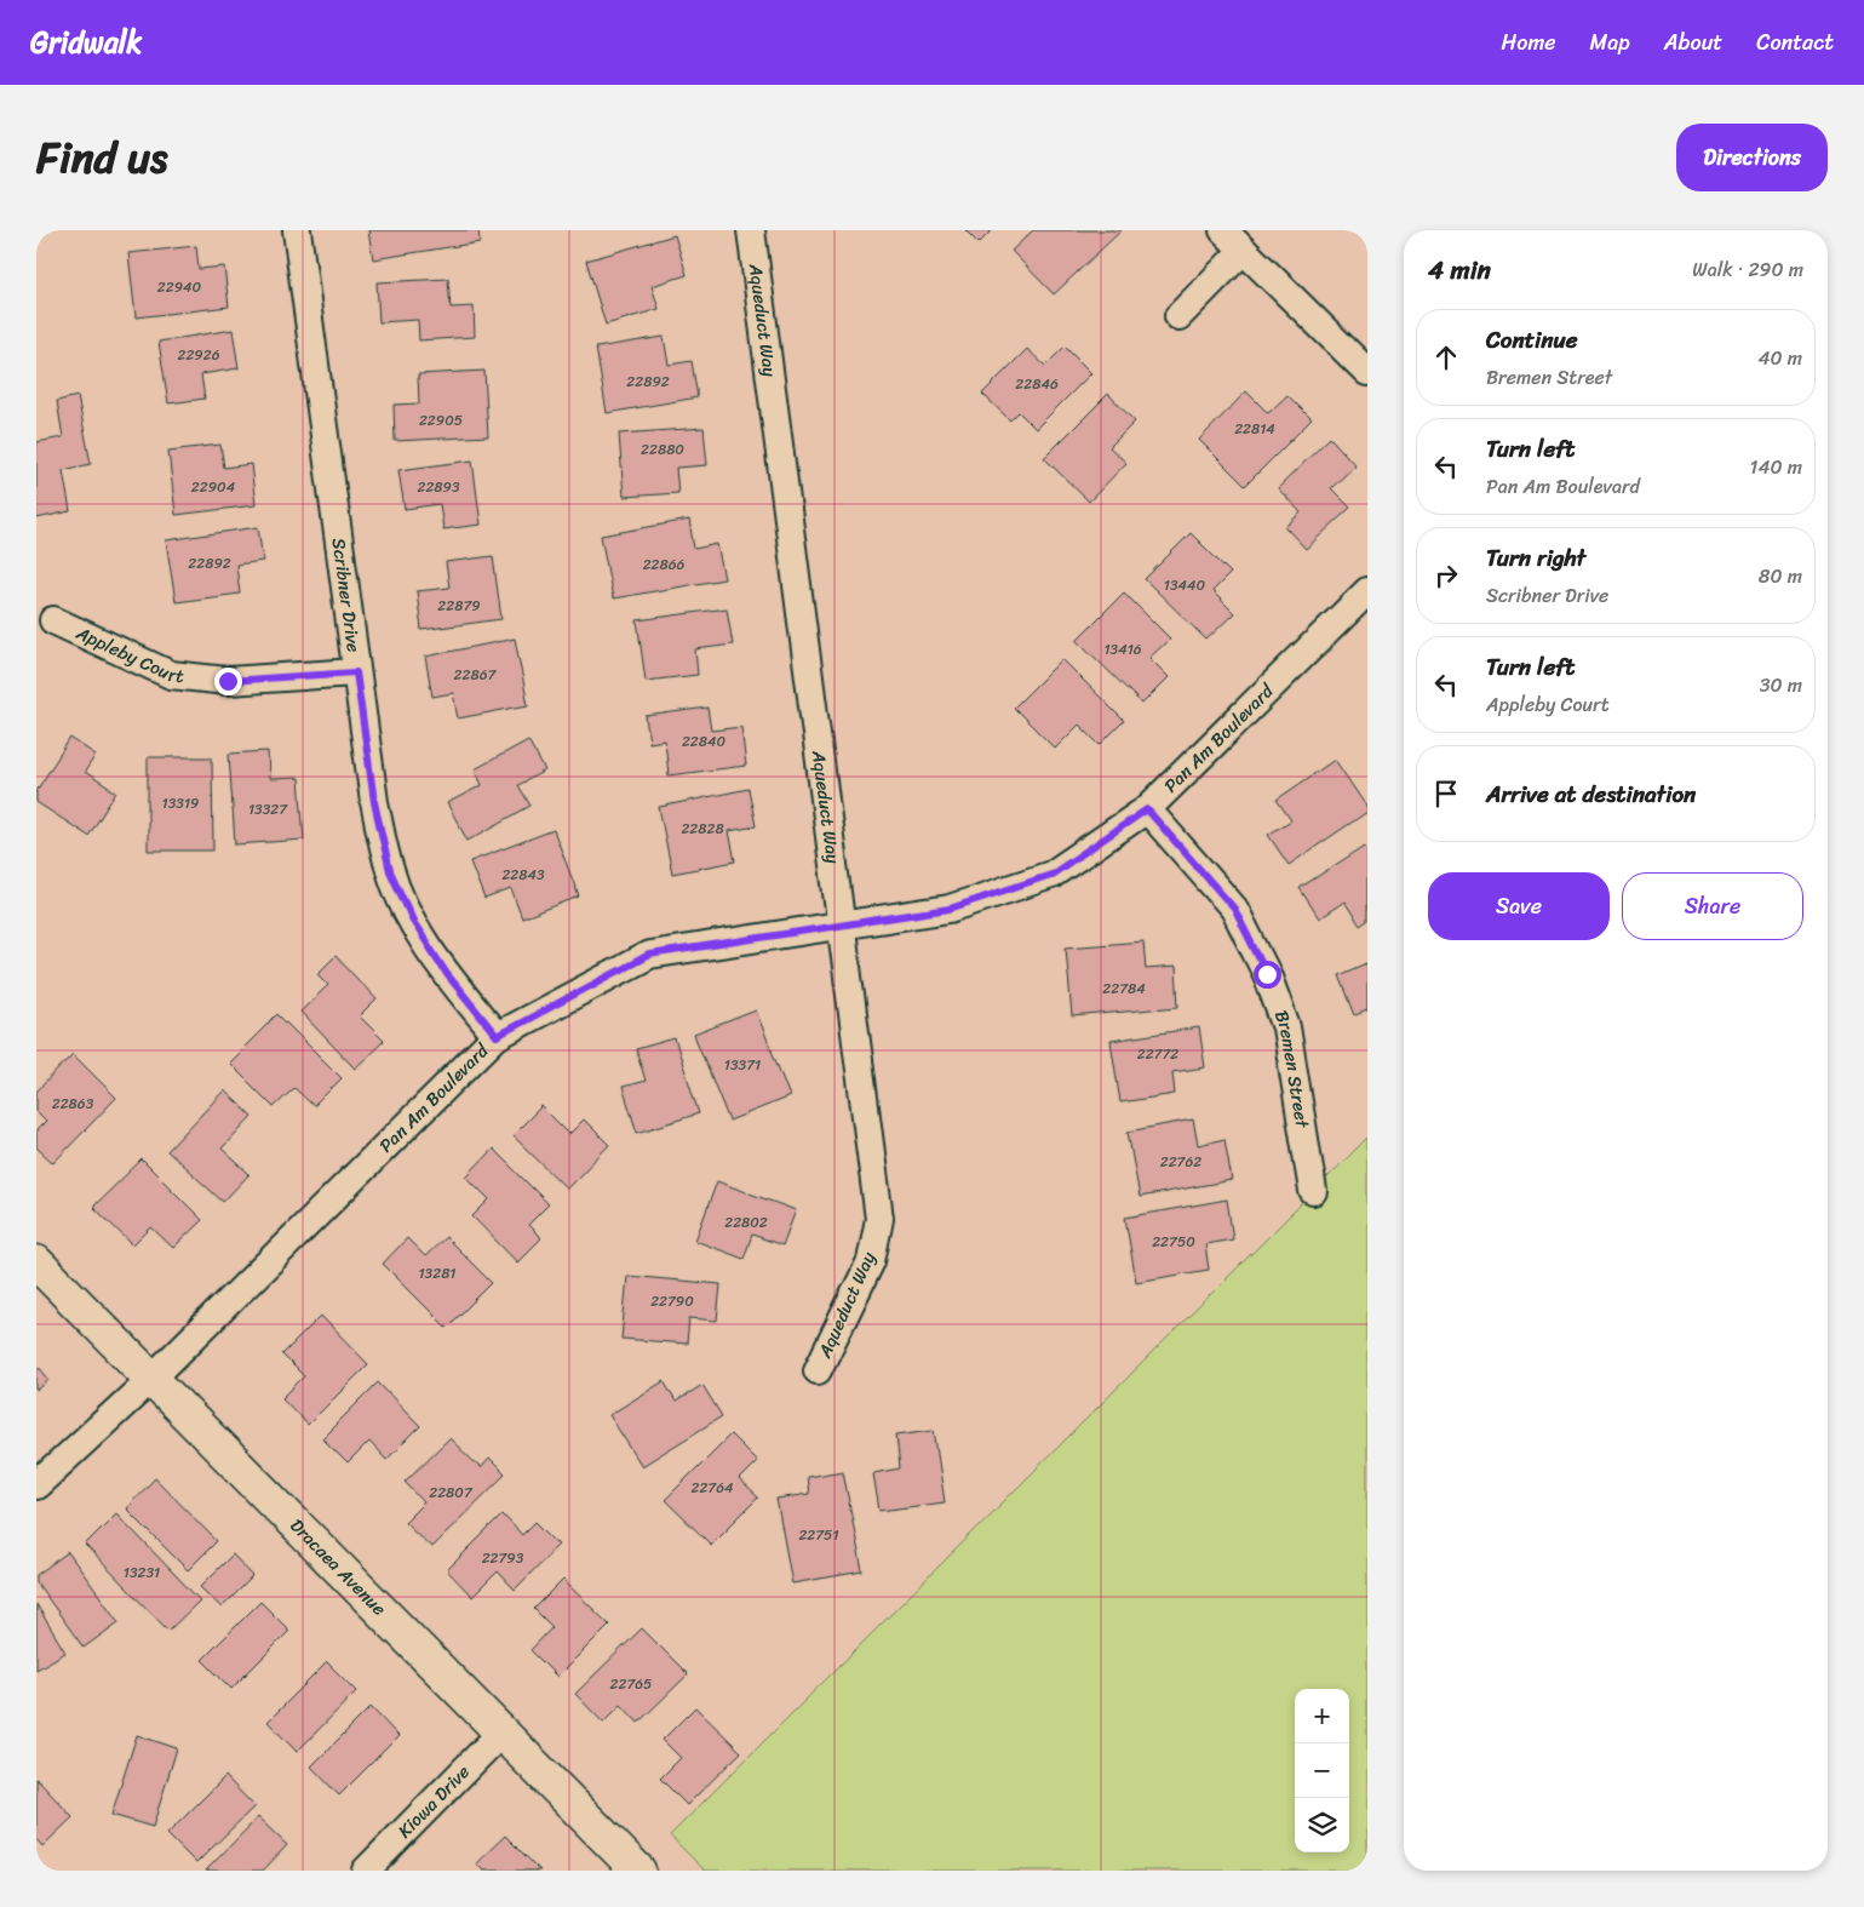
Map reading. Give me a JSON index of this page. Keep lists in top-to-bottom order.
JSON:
{
  "streets": {
    "street": [
      "Aqueduct Way",
      "Scribner Drive",
      "Appleby Court",
      "Pan Am Boulevard",
      "Bremen Street",
      "Dracaea Avenue",
      "Kiowa Drive"
    ]
  },
  "crossings": [
    ["Aqueduct Way", "Pan Am Boulevard"],
    ["Scribner Drive", "Appleby Court"],
    ["Scribner Drive", "Pan Am Boulevard"],
    ["Pan Am Boulevard", "Bremen Street"],
    ["Pan Am Boulevard", "Dracaea Avenue"],
    ["Dracaea Avenue", "Kiowa Drive"]
  ],
  "house_numbers": [
    "22940",
    "22926",
    "22892",
    "22846",
    "22905",
    "22814",
    "22880",
    "22904",
    "22893",
    "22892",
    "22866",
    "13440",
    "22879",
    "13416",
    "22867",
    "22840",
    "13319",
    "13327",
    "22828",
    "22843",
    "22784",
    "22772",
    "13371",
    "22863",
    "22762",
    "22802",
    "22750",
    "13281",
    "22790",
    "22764",
    "22807",
    "22751",
    "22793",
    "13231",
    "22765"
  ],
  "page": {
    "header": "Gridwalk",
    "nav": [
      "Home",
      "Map",
      "About",
      "Contact"
    ],
    "title": "Find us",
    "buttons": [
      "Directions",
      ["Save", "Share"]
    ],
    "heading": ["4 min", "Walk · 290 m"],
    "list": [
      ["Continue", "Bremen Street", "40 m"],
      ["Turn left", "Pan Am Boulevard", "140 m"],
      ["Turn right", "Scribner Drive", "80 m"],
      ["Turn left", "Appleby Court", "30 m"],
      "Arrive at destination"
    ],
    "map_buttons": ["+", "−"]
  }
}
